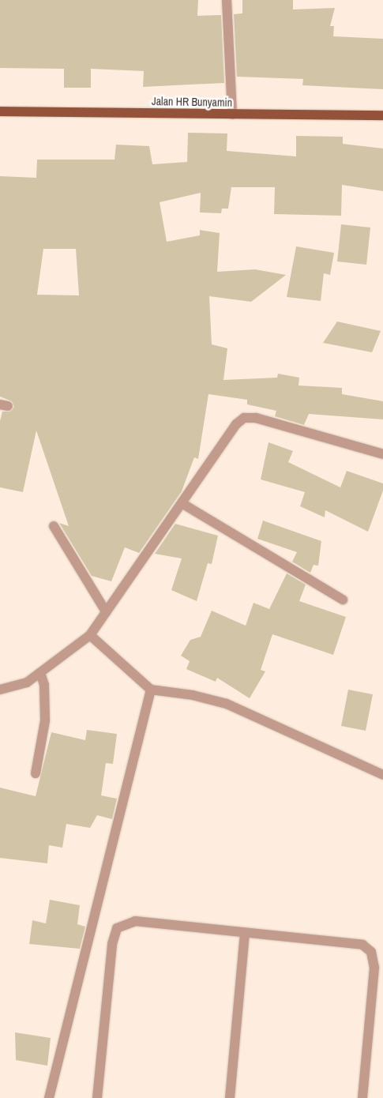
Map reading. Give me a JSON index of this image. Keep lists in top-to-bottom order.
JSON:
{
  "streets": {
    "main road": ["Jalan HR Bunyamin"]
  }
}
